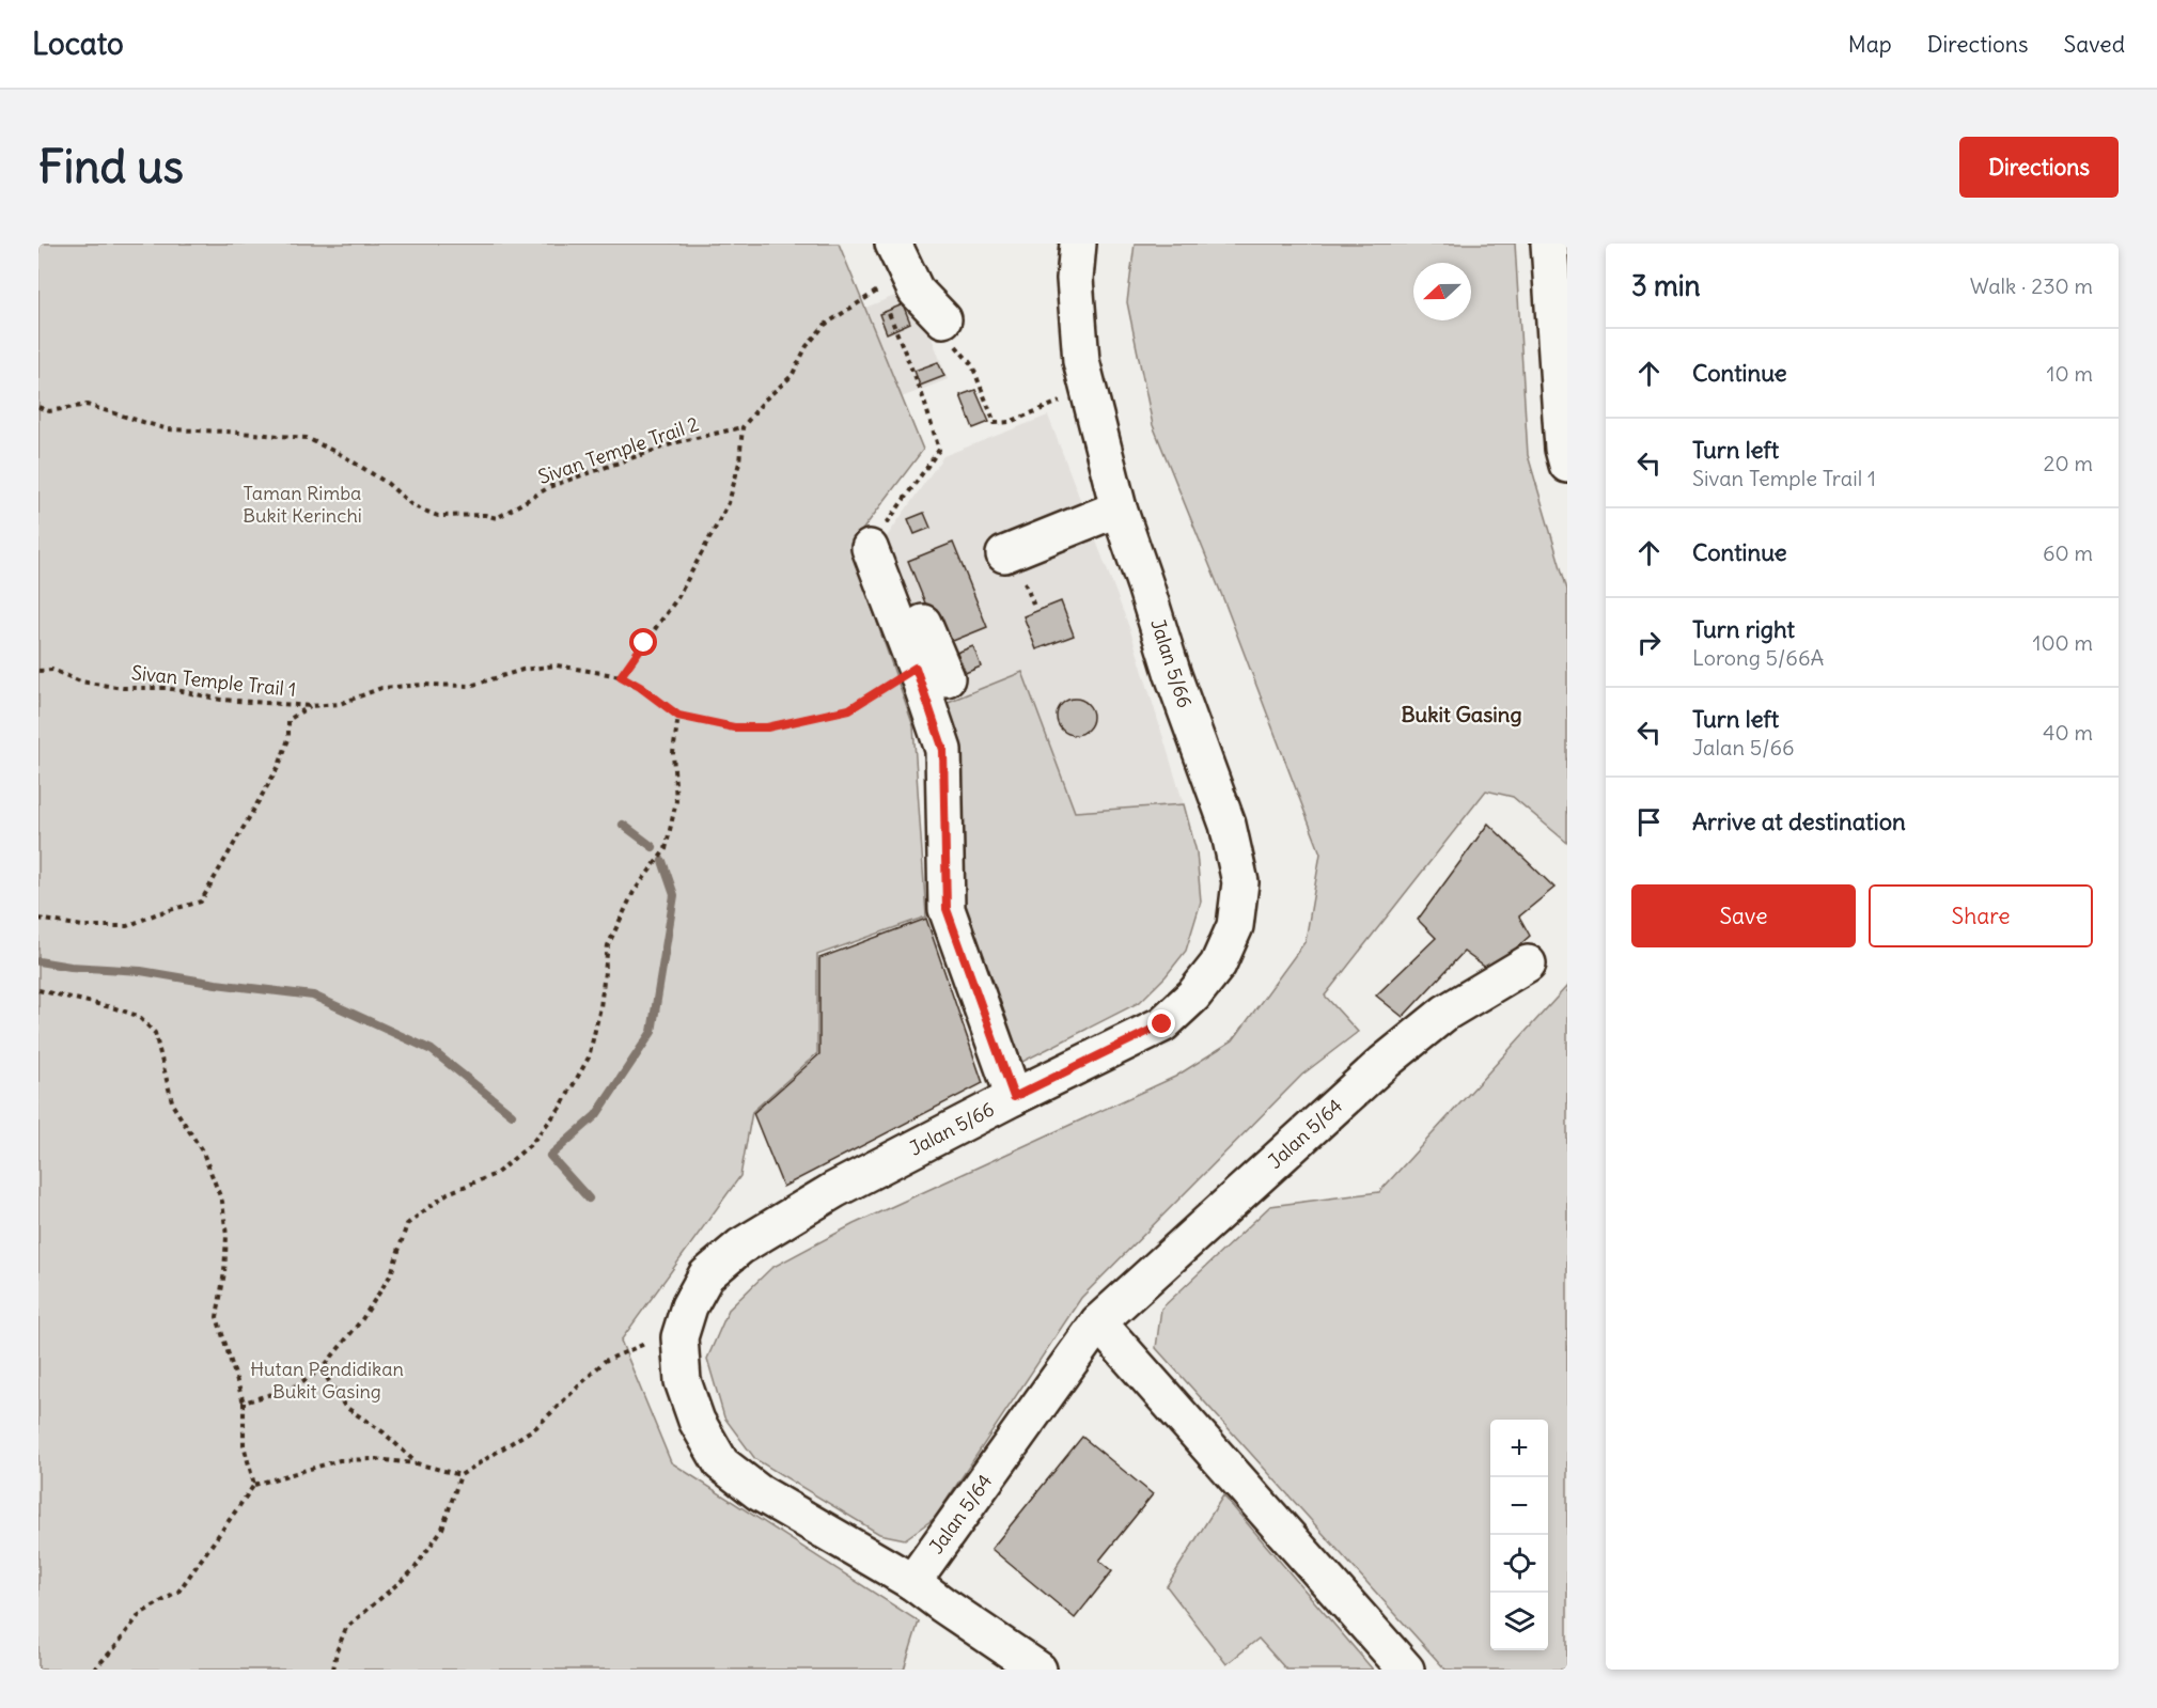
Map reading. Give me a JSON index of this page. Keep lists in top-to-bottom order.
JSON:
{
  "streets": {
    "street": ["Jalan 5/66", "Jalan 5/64"],
    "path": ["Sivan Temple Trail 2", "Sivan Temple Trail 1"]
  },
  "crossings": [
    ["Jalan 5/66", "Jalan 5/64"]
  ],
  "districts": ["Bukit Gasing"],
  "parks": ["Taman Rimba Bukit Kerinchi", "Hutan Pendidikan Bukit Gasing"],
  "north": "left",
  "page": {
    "header": "Locato",
    "nav": ["Map", "Directions", "Saved"],
    "buttons": [
      "Directions",
      ["Save", "Share"]
    ],
    "title": "Find us",
    "heading": ["3 min", "Walk · 230 m"],
    "list": [
      ["Continue", "10 m"],
      ["Turn left", "Sivan Temple Trail 1", "20 m"],
      ["Continue", "60 m"],
      ["Turn right", "Lorong 5/66A", "100 m"],
      ["Turn left", "Jalan 5/66", "40 m"],
      "Arrive at destination"
    ],
    "map_buttons": ["+", "−"]
  }
}
